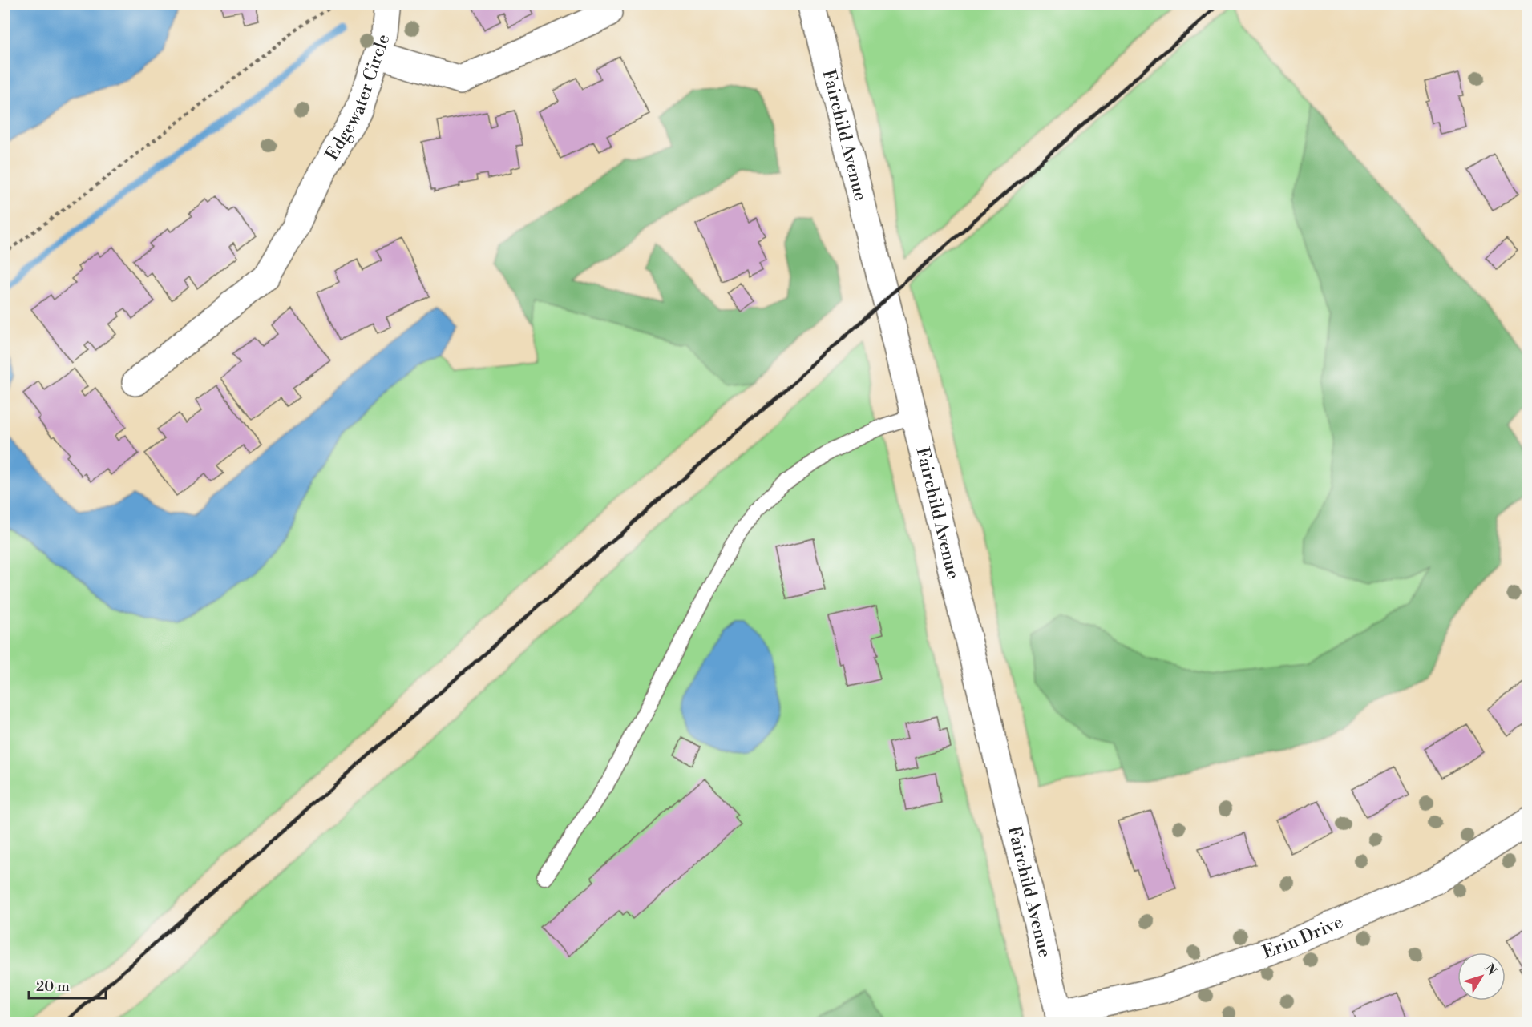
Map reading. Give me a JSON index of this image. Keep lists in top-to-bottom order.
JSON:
{
  "streets": {
    "street": ["Edgewater Circle", "Fairchild Avenue", "Erin Drive"]
  },
  "crossings": [
    ["Fairchild Avenue", "Erin Drive"]
  ],
  "scale_bar": "20 m",
  "north": "top right"
}
